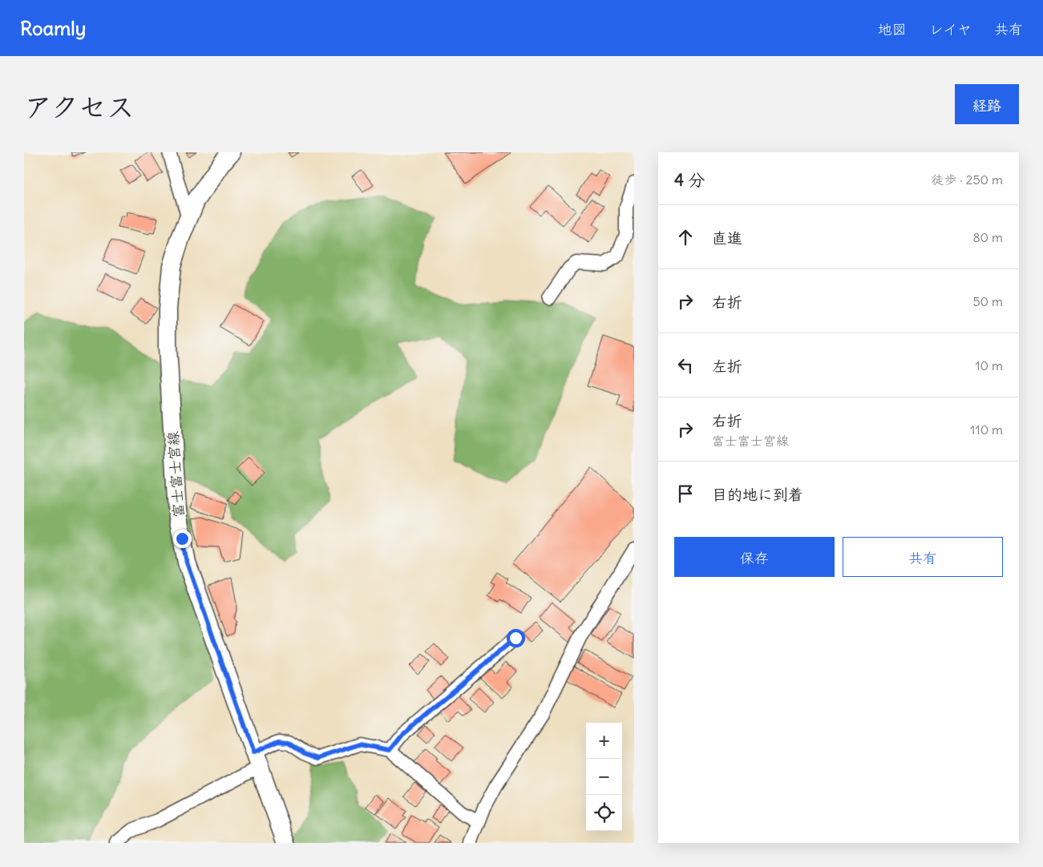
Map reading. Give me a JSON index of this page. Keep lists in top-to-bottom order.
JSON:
{
  "streets": {
    "main road": ["富士富士宮線"]
  },
  "page": {
    "header": "Roamly",
    "nav": ["地図", "レイヤ", "共有"],
    "title": "アクセス",
    "buttons": [
      "経路",
      ["保存", "共有"]
    ],
    "heading": ["4 分", "徒歩 · 250 m"],
    "list": [
      ["直進", "80 m"],
      ["右折", "50 m"],
      ["左折", "10 m"],
      ["右折", "富士富士宮線", "110 m"],
      "目的地に到着"
    ],
    "map_buttons": ["+", "−"]
  }
}
